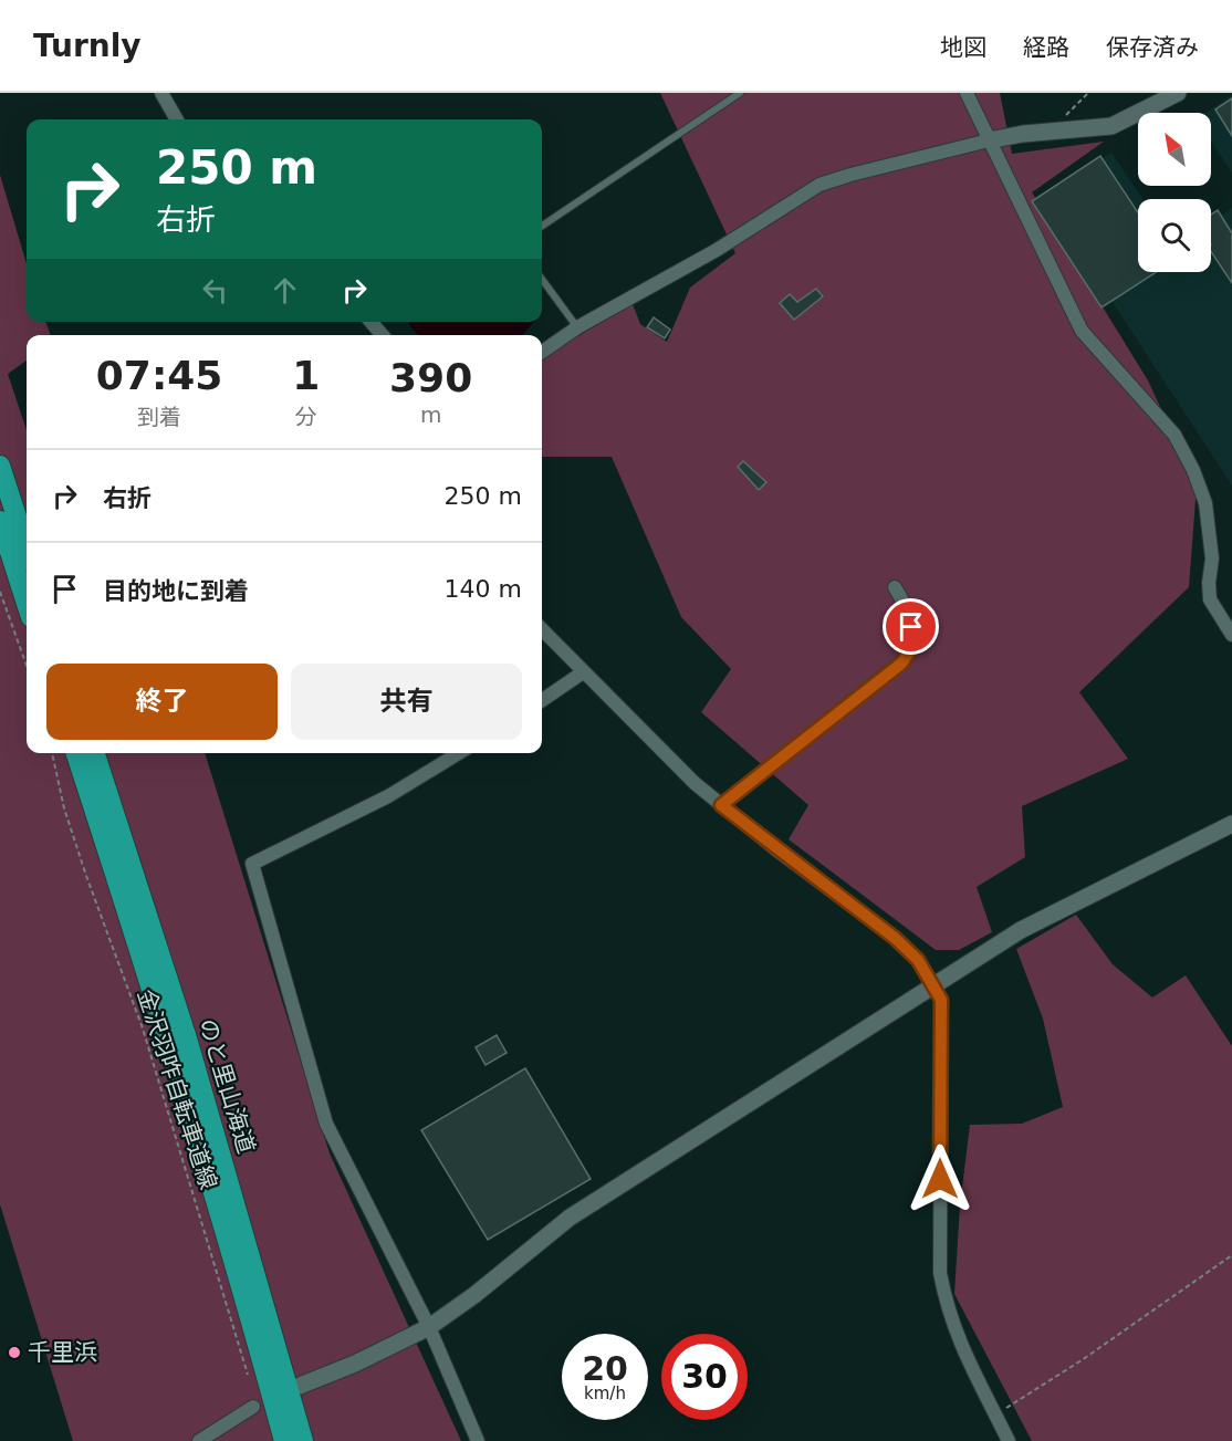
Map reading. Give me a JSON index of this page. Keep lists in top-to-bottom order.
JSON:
{
  "streets": {
    "highway": ["のと里山海道"],
    "path": ["金沢羽咋自転車道線"]
  },
  "places": ["千里浜"],
  "north": "top left",
  "page": {
    "header": "Turnly",
    "nav": ["地図", "経路", "保存済み"],
    "turn": ["250 m", "右折"],
    "eta": [
      "07:45",
      "到着",
      "1",
      "分",
      "390",
      "m"
    ],
    "list": [
      {
        "name": "右折",
        "value": "250 m"
      },
      {
        "name": "目的地に到着",
        "value": "140 m"
      }
    ],
    "buttons": ["終了", "共有"],
    "speed": "20 km/h",
    "limit": "30"
  }
}
